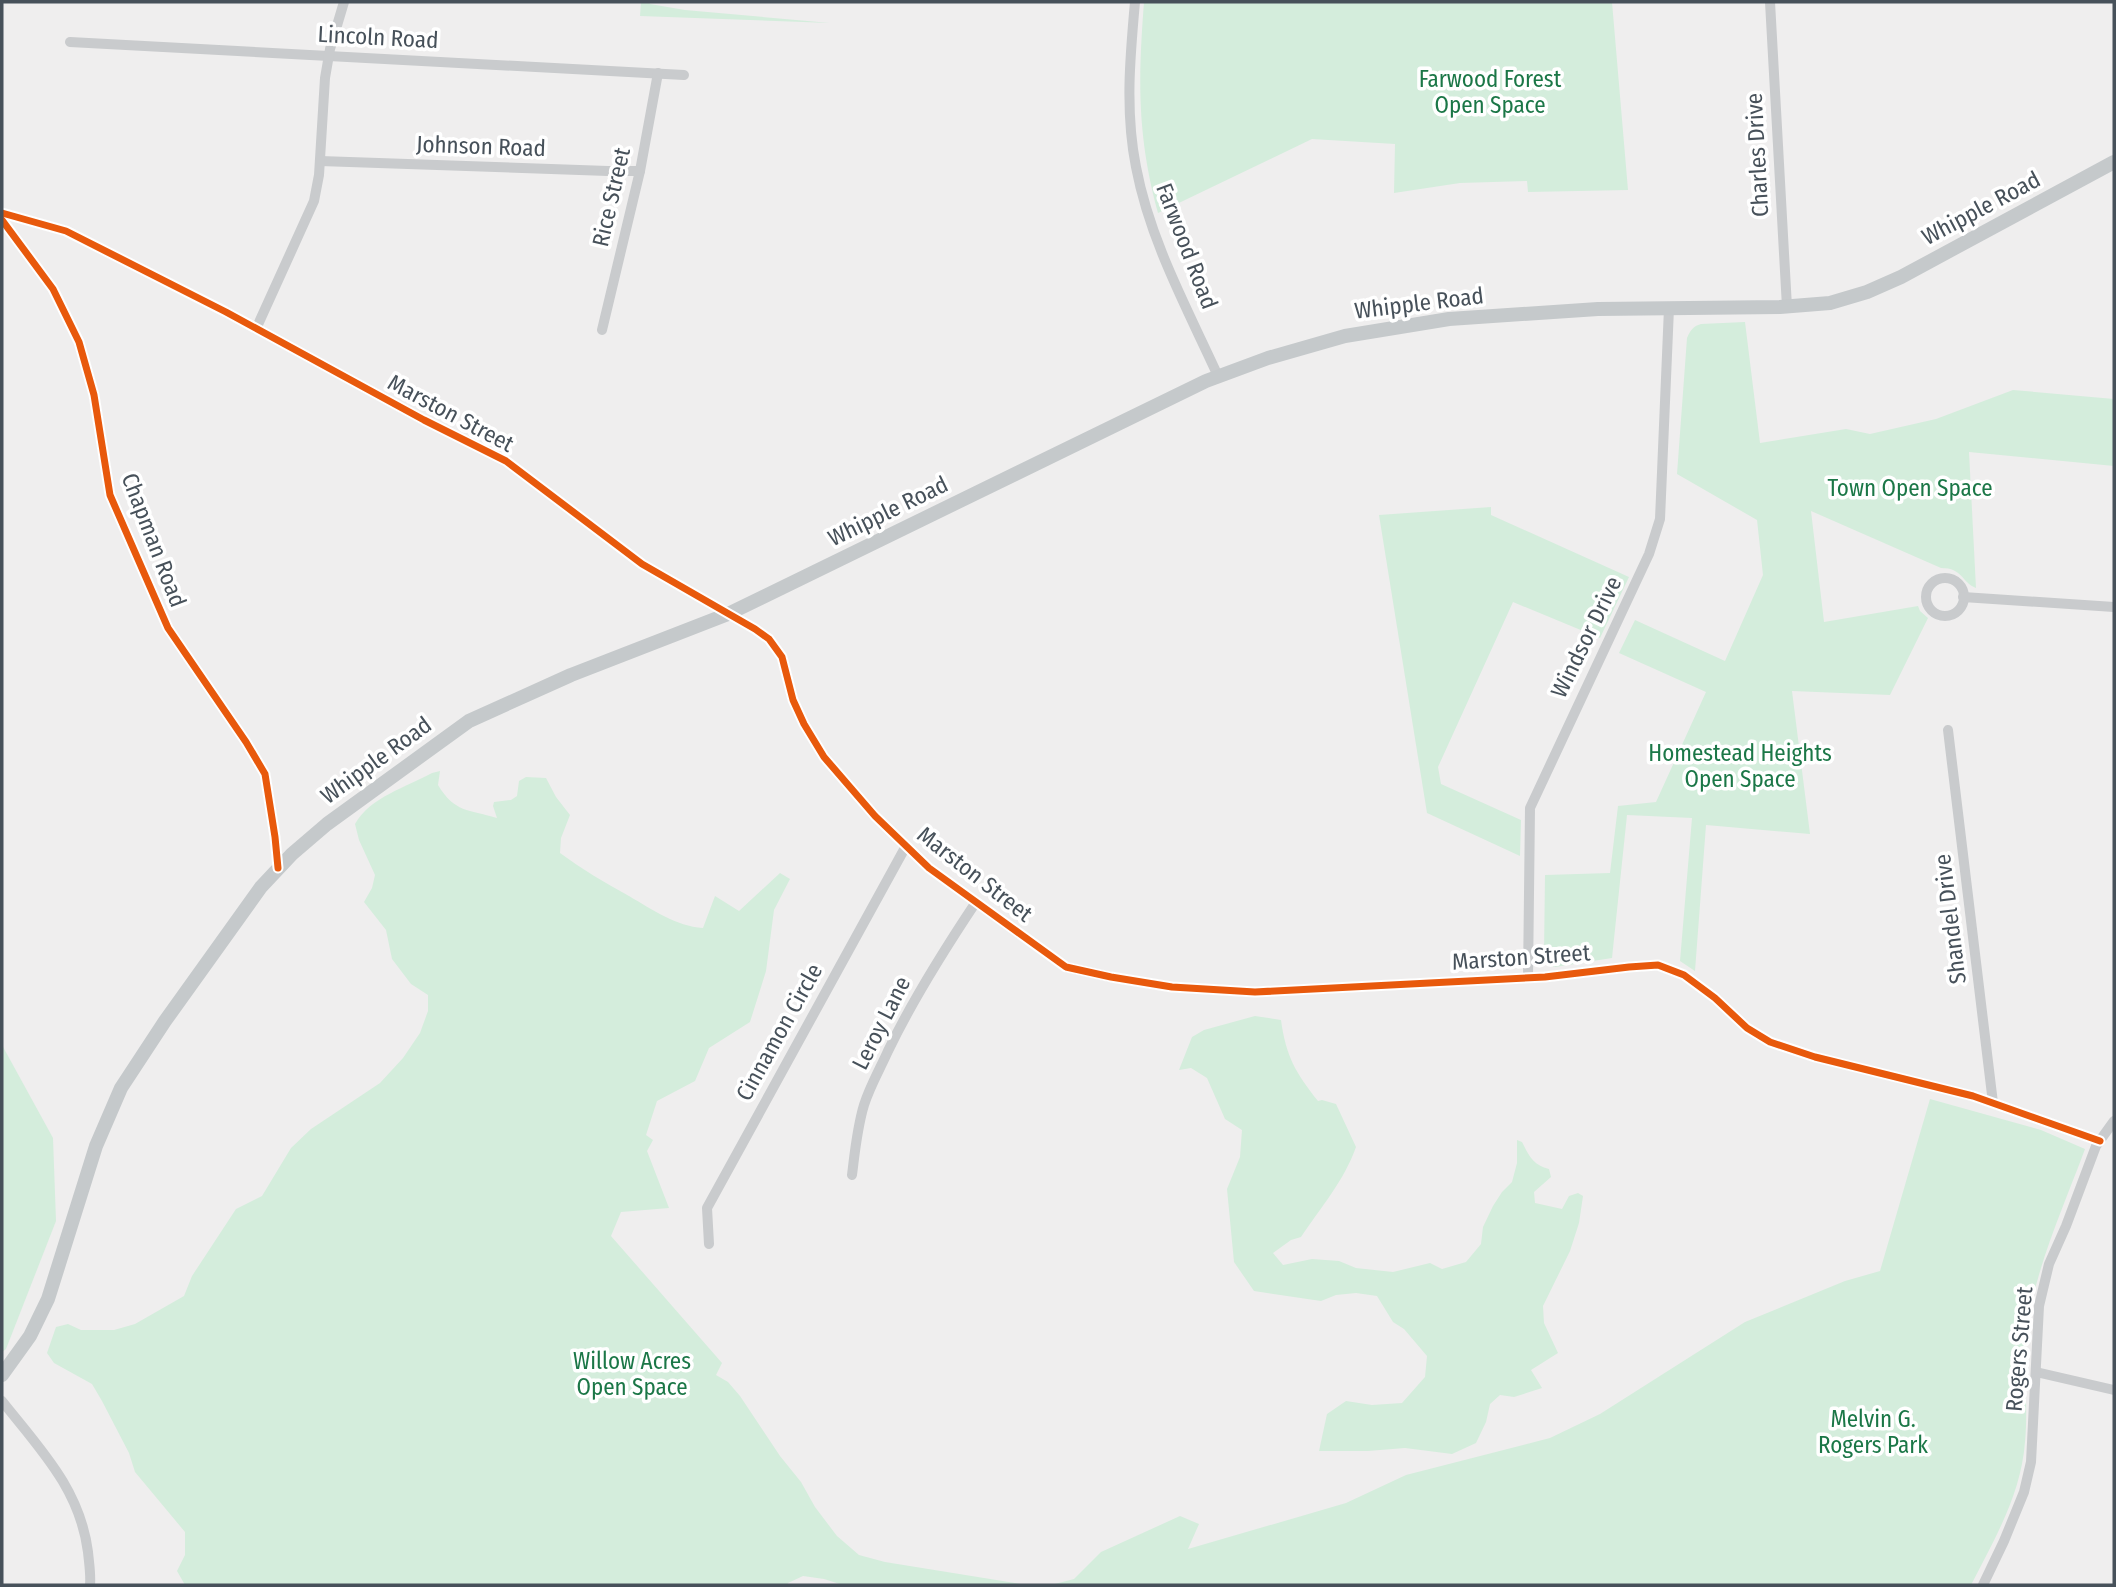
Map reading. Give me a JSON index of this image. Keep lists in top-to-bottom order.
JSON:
{
  "streets": {
    "main road": ["Whipple Road"],
    "street": [
      "Lincoln Road",
      "Johnson Road",
      "Charles Drive",
      "Rice Street",
      "Farwood Road",
      "Marston Street",
      "Chapman Road",
      "Windsor Drive",
      "Shandel Drive",
      "Leroy Lane",
      "Cinnamon Circle",
      "Rogers Street"
    ]
  },
  "crossings": [
    ["Lincoln Road", "Rice Street"],
    ["Johnson Road", "Rice Street"],
    ["Charles Drive", "Whipple Road"],
    ["Whipple Road", "Farwood Road"],
    ["Whipple Road", "Marston Street"],
    ["Whipple Road", "Chapman Road"],
    ["Whipple Road", "Windsor Drive"],
    ["Marston Street", "Windsor Drive"],
    ["Marston Street", "Shandel Drive"],
    ["Marston Street", "Leroy Lane"],
    ["Marston Street", "Cinnamon Circle"],
    ["Marston Street", "Rogers Street"]
  ],
  "parks": [
    "Farwood Forest Open Space",
    "Town Open Space",
    "Homestead Heights Open Space",
    "Willow Acres Open Space",
    "Melvin G. Rogers Park"
  ]
}
